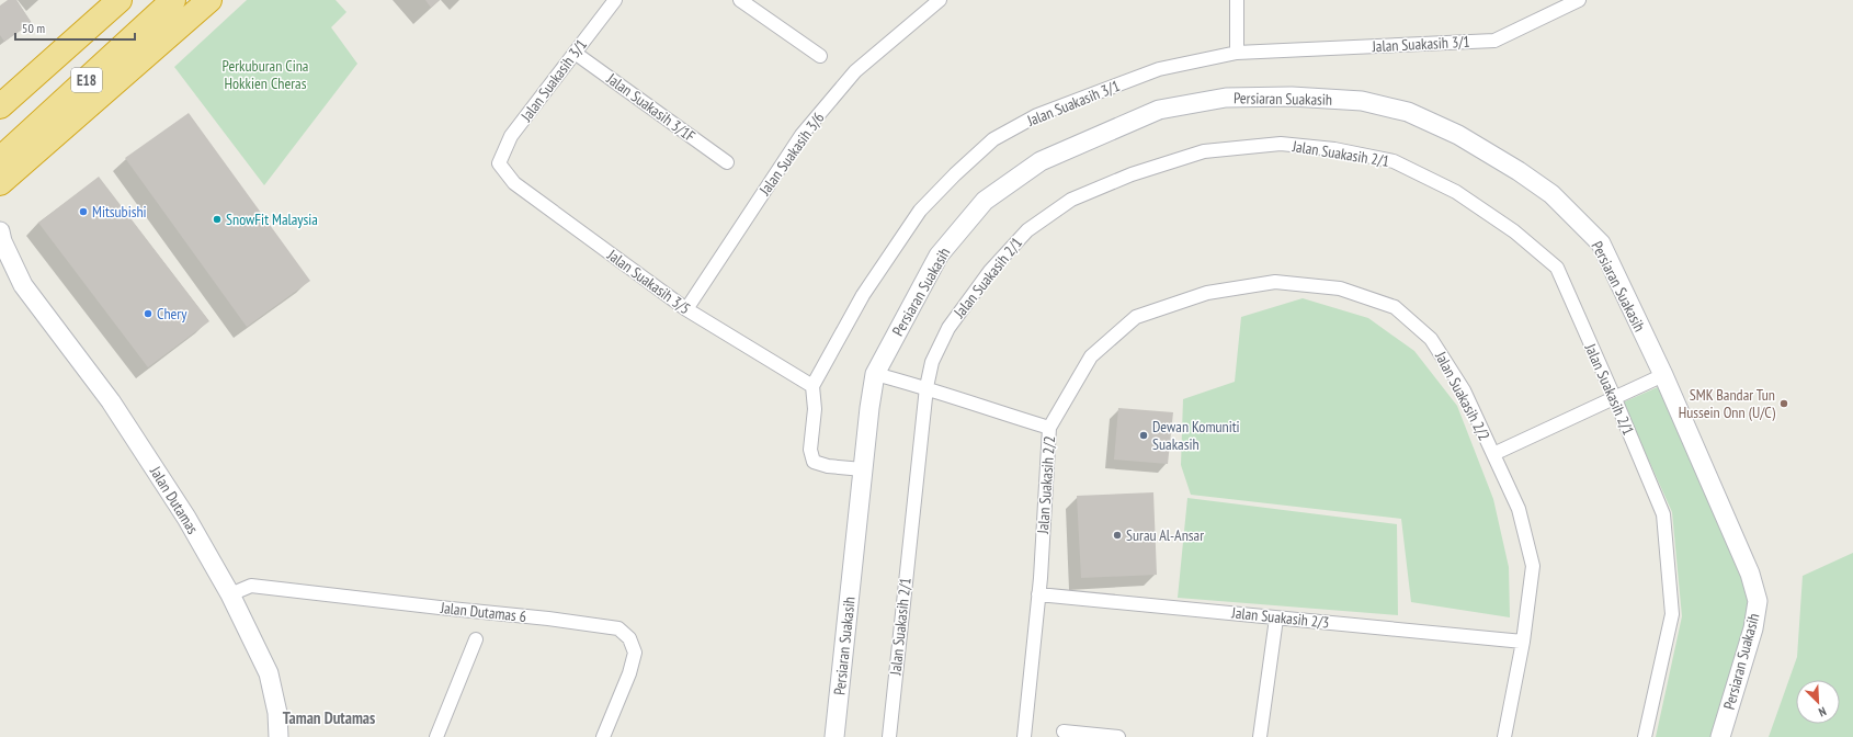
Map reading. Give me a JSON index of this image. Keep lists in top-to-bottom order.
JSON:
{
  "streets": {
    "highway": ["E18"],
    "street": [
      "Jalan Suakasih 3/1",
      "Persiaran Suakasih",
      "Jalan Suakasih 3/1F",
      "Jalan Suakasih 3/6",
      "Jalan Suakasih 2/1",
      "Jalan Suakasih 3/5",
      "Jalan Suakasih 2/2",
      "Jalan Dutamas",
      "Jalan Dutamas 6",
      "Jalan Suakasih 2/3"
    ]
  },
  "crossings": [
    ["Jalan Suakasih 3/1", "Jalan Suakasih 3/1F"],
    ["Jalan Suakasih 3/1", "Jalan Suakasih 3/5"],
    ["Jalan Suakasih 3/6", "Jalan Suakasih 3/5"],
    ["Jalan Suakasih 2/2", "Jalan Suakasih 2/3"],
    ["Jalan Dutamas", "Jalan Dutamas 6"]
  ],
  "districts": ["Taman Dutamas"],
  "parks": ["Perkuburan Cina Hokkien Cheras"],
  "places": [
    "Mitsubishi",
    "SnowFit Malaysia",
    "Chery",
    "SMK Bandar Tun Hussein Onn (U/C)",
    "Dewan Komuniti Suakasih",
    "Surau Al-Ansar"
  ],
  "scale_bar": "50 m",
  "north": "bottom right"
}
